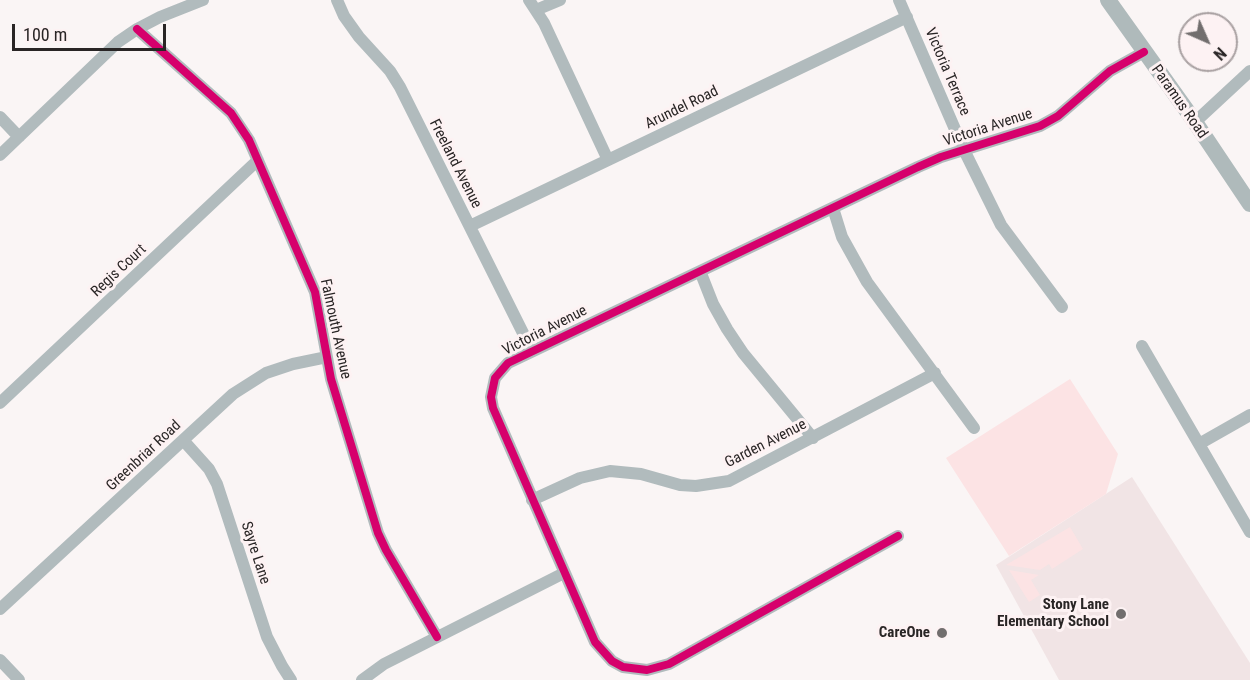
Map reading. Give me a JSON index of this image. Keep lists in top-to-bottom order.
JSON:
{
  "streets": {
    "main road": ["Paramus Road"],
    "street": [
      "Victoria Terrace",
      "Arundel Road",
      "Victoria Avenue",
      "Freeland Avenue",
      "Regis Court",
      "Falmouth Avenue",
      "Garden Avenue",
      "Greenbriar Road",
      "Sayre Lane"
    ]
  },
  "crossings": [
    ["Victoria Terrace", "Arundel Road"],
    ["Victoria Terrace", "Victoria Avenue"],
    ["Paramus Road", "Victoria Avenue"],
    ["Arundel Road", "Freeland Avenue"],
    ["Victoria Avenue", "Freeland Avenue"],
    ["Victoria Avenue", "Garden Avenue"],
    ["Regis Court", "Falmouth Avenue"],
    ["Falmouth Avenue", "Greenbriar Road"],
    ["Greenbriar Road", "Sayre Lane"]
  ],
  "places": ["Stony Lane Elementary School", "CareOne"],
  "scale_bar": "100 m",
  "north": "bottom right"
}
